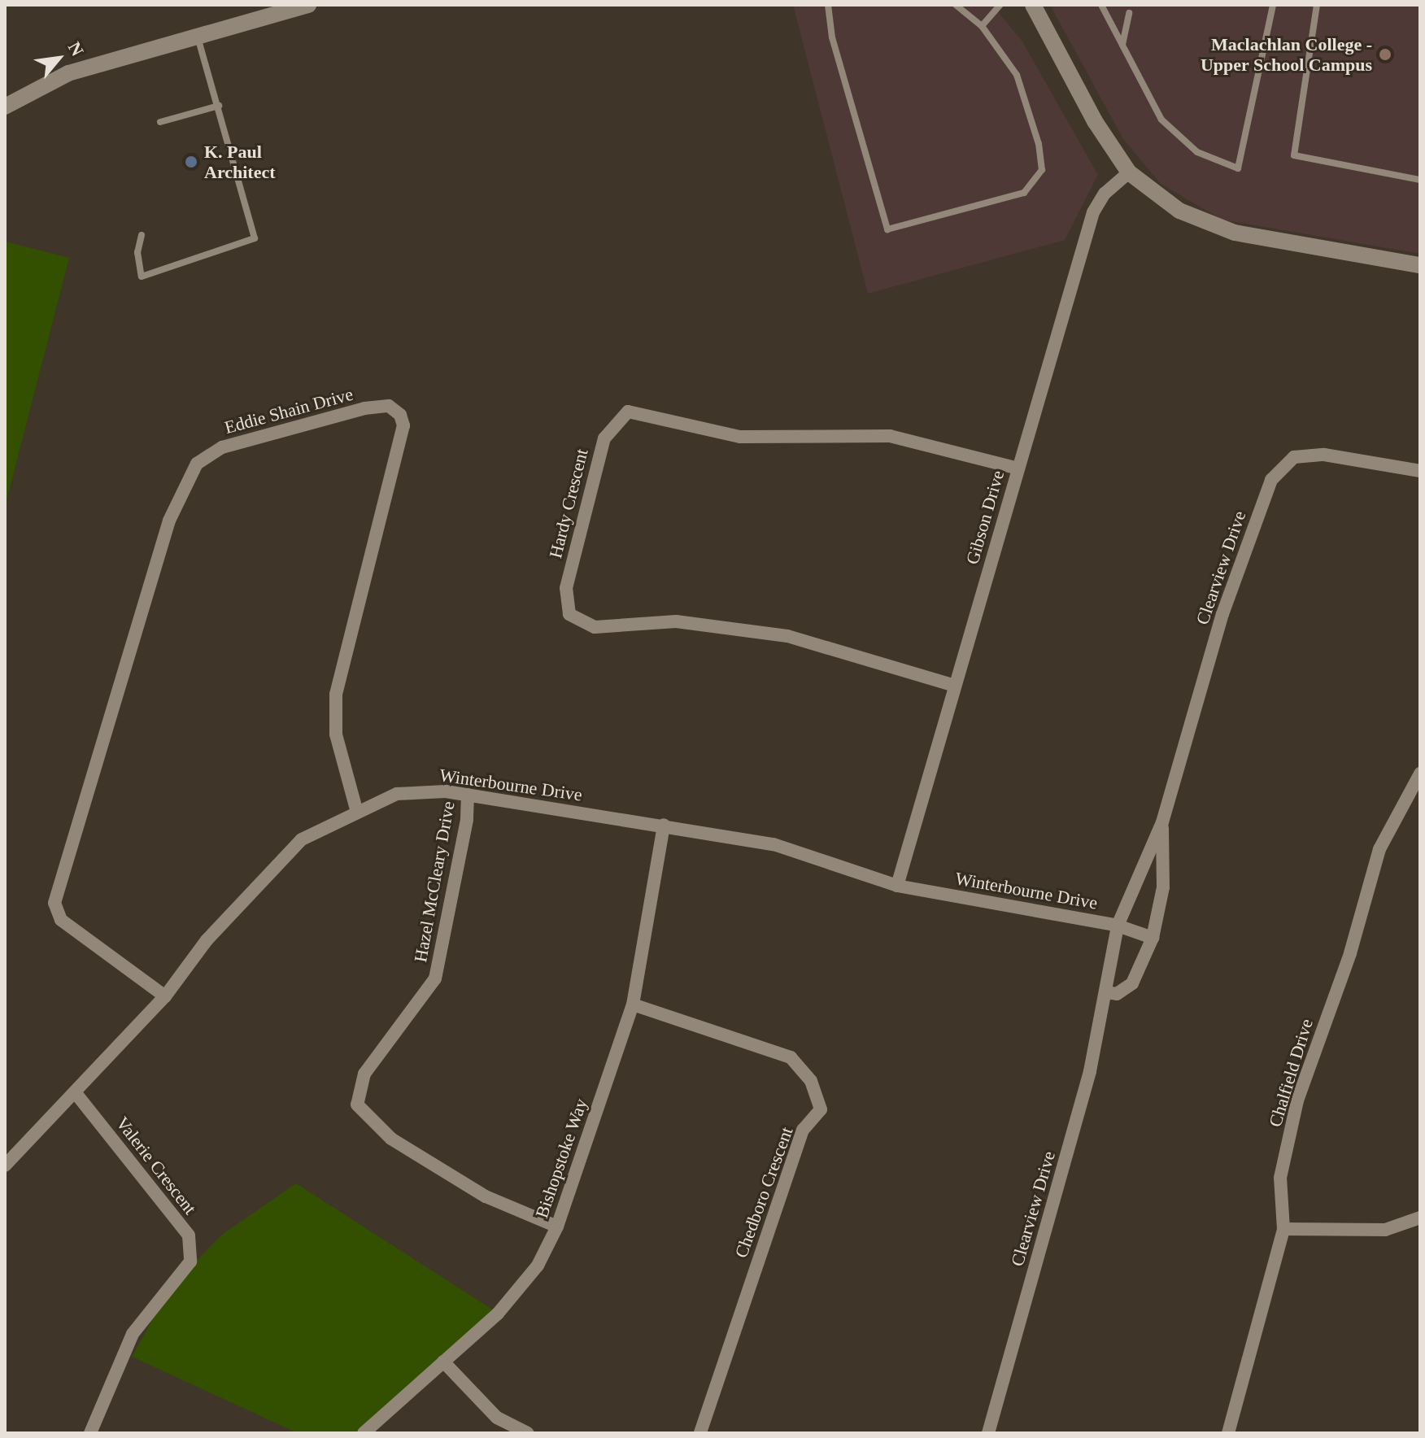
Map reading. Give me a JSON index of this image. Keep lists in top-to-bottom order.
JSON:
{
  "streets": {
    "street": [
      "Eddie Shain Drive",
      "Hardy Crescent",
      "Gibson Drive",
      "Clearview Drive",
      "Winterbourne Drive",
      "Hazel McCleary Drive",
      "Chalfield Drive",
      "Bishopstoke Way",
      "Valerie Crescent",
      "Chedboro Crescent"
    ]
  },
  "crossings": [
    ["Eddie Shain Drive", "Winterbourne Drive"],
    ["Hardy Crescent", "Gibson Drive"],
    ["Gibson Drive", "Winterbourne Drive"],
    ["Clearview Drive", "Winterbourne Drive"],
    ["Winterbourne Drive", "Hazel McCleary Drive"],
    ["Winterbourne Drive", "Bishopstoke Way"],
    ["Winterbourne Drive", "Valerie Crescent"],
    ["Hazel McCleary Drive", "Bishopstoke Way"],
    ["Bishopstoke Way", "Chedboro Crescent"]
  ],
  "places": ["Maclachlan College - Upper School Campus", "K. Paul Architect"],
  "north": "top right"
}
